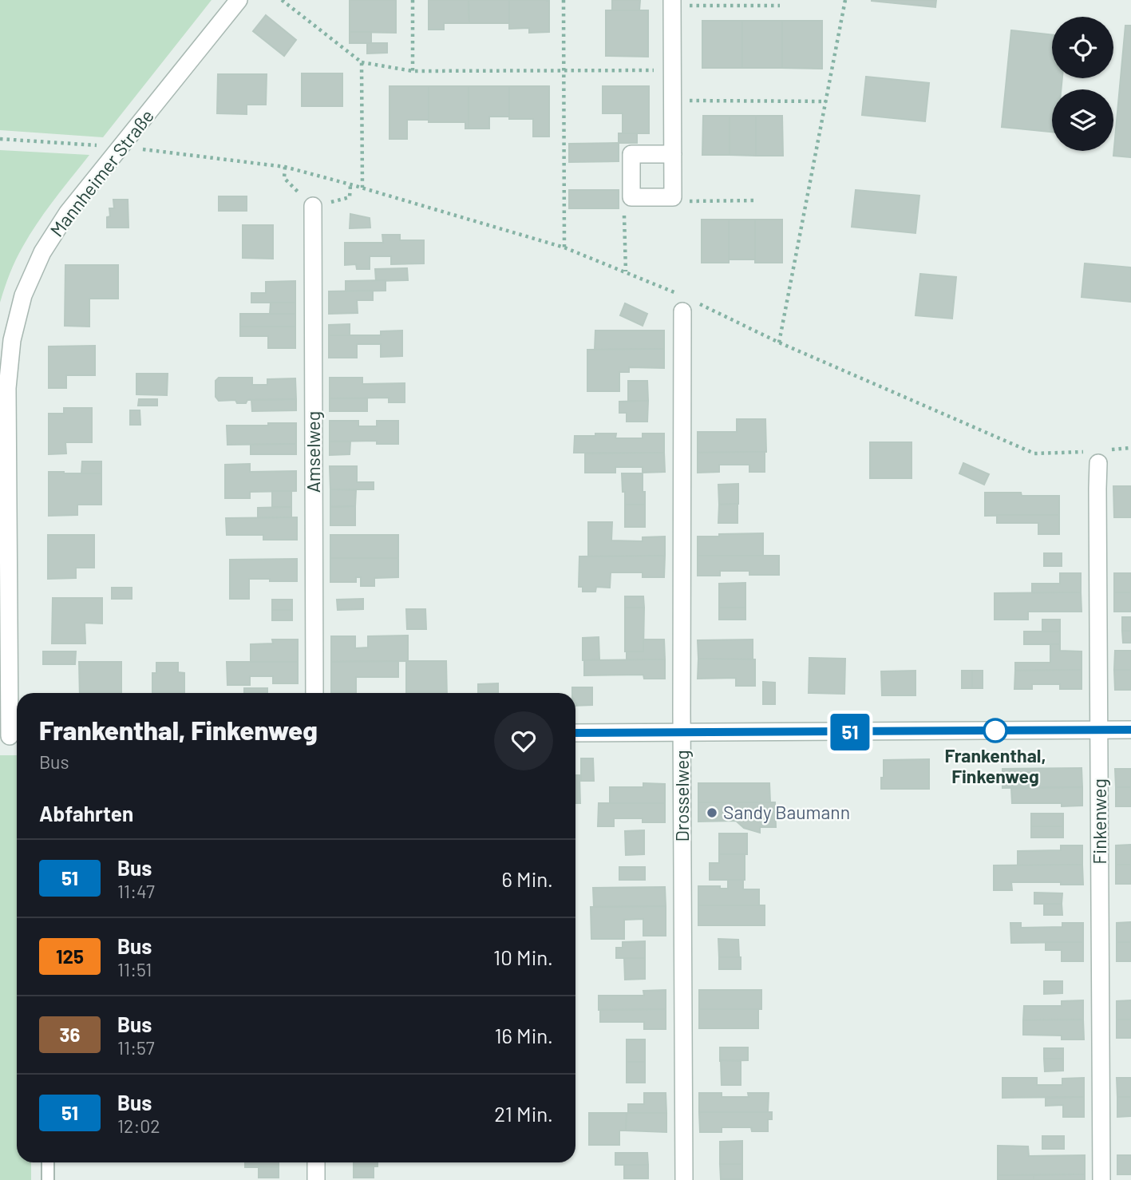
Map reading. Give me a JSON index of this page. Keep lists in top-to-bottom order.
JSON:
{
  "streets": {
    "street": [
      "Mannheimer Straße",
      "Amselweg",
      "Drosselweg",
      "Finkenweg"
    ]
  },
  "places": ["Frankenthal, Finkenweg", "Sandy Baumann"],
  "lines": ["bus line 51"],
  "page": {
    "on_map": "51",
    "heading": [
      ["Frankenthal, Finkenweg", "Bus"],
      "Abfahrten"
    ],
    "list": [
      {
        "mark": "51",
        "name": "Bus",
        "note": "11:47",
        "value": "6 Min."
      },
      {
        "mark": "125",
        "name": "Bus",
        "note": "11:51",
        "value": "10 Min."
      },
      {
        "mark": "36",
        "name": "Bus",
        "note": "11:57",
        "value": "16 Min."
      },
      {
        "mark": "51",
        "name": "Bus",
        "note": "12:02",
        "value": "21 Min."
      }
    ]
  }
}
